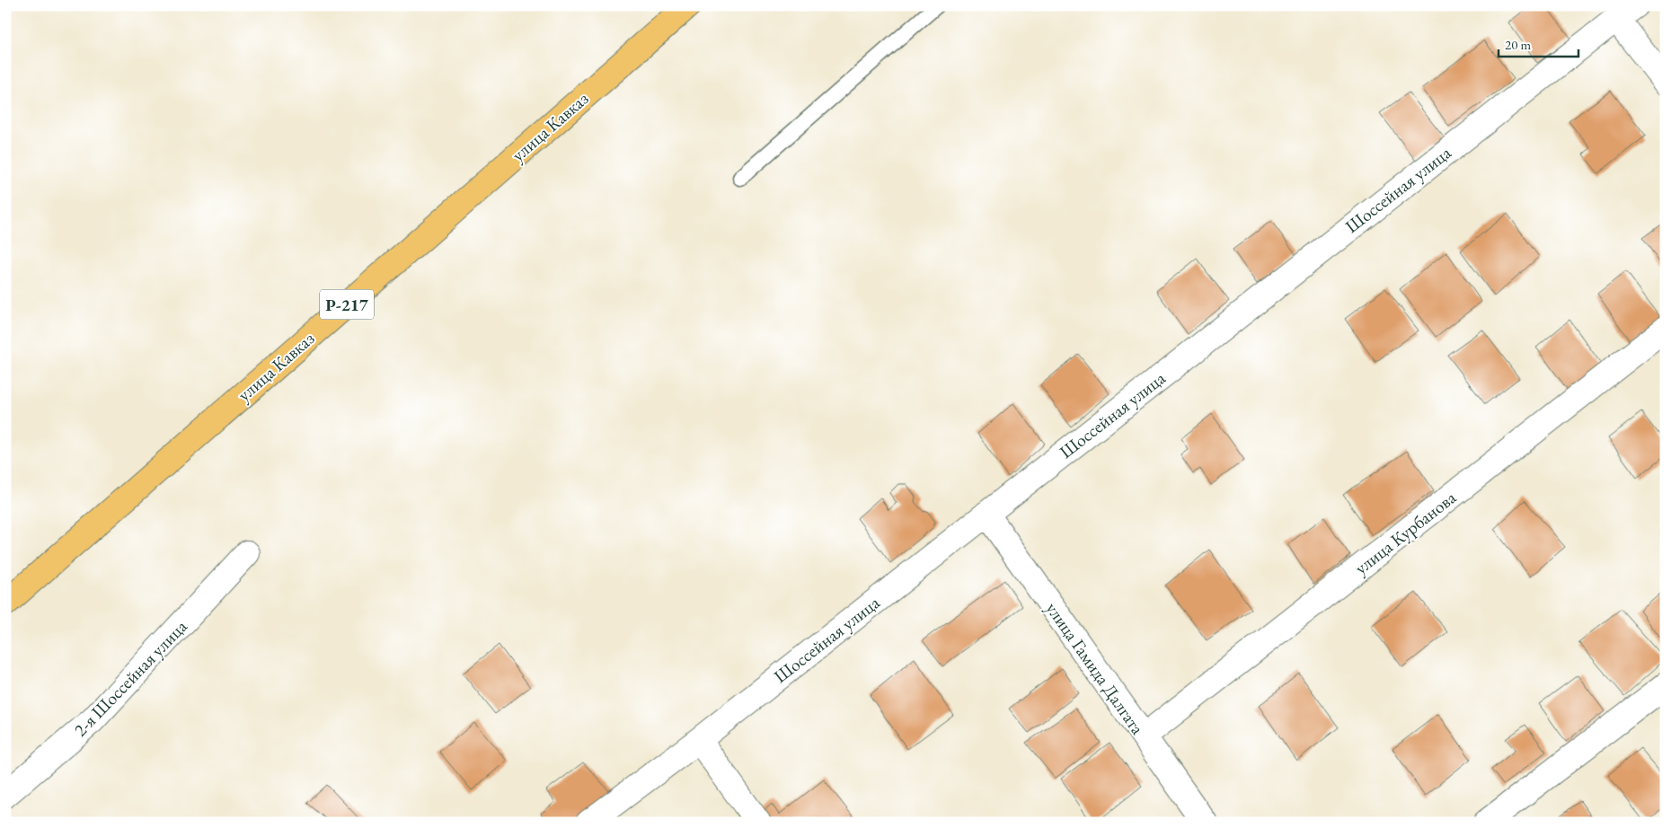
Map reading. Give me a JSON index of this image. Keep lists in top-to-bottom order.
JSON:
{
  "streets": {
    "highway": ["улица Кавказ", "Р-217"],
    "street": [
      "Шоссейная улица",
      "улица Курбанова",
      "улица Гамида Далгата",
      "2-я Шоссейная улица"
    ]
  },
  "crossings": [
    ["Шоссейная улица", "улица Гамида Далгата"],
    ["улица Курбанова", "улица Гамида Далгата"]
  ],
  "scale_bar": "20 m"
}
